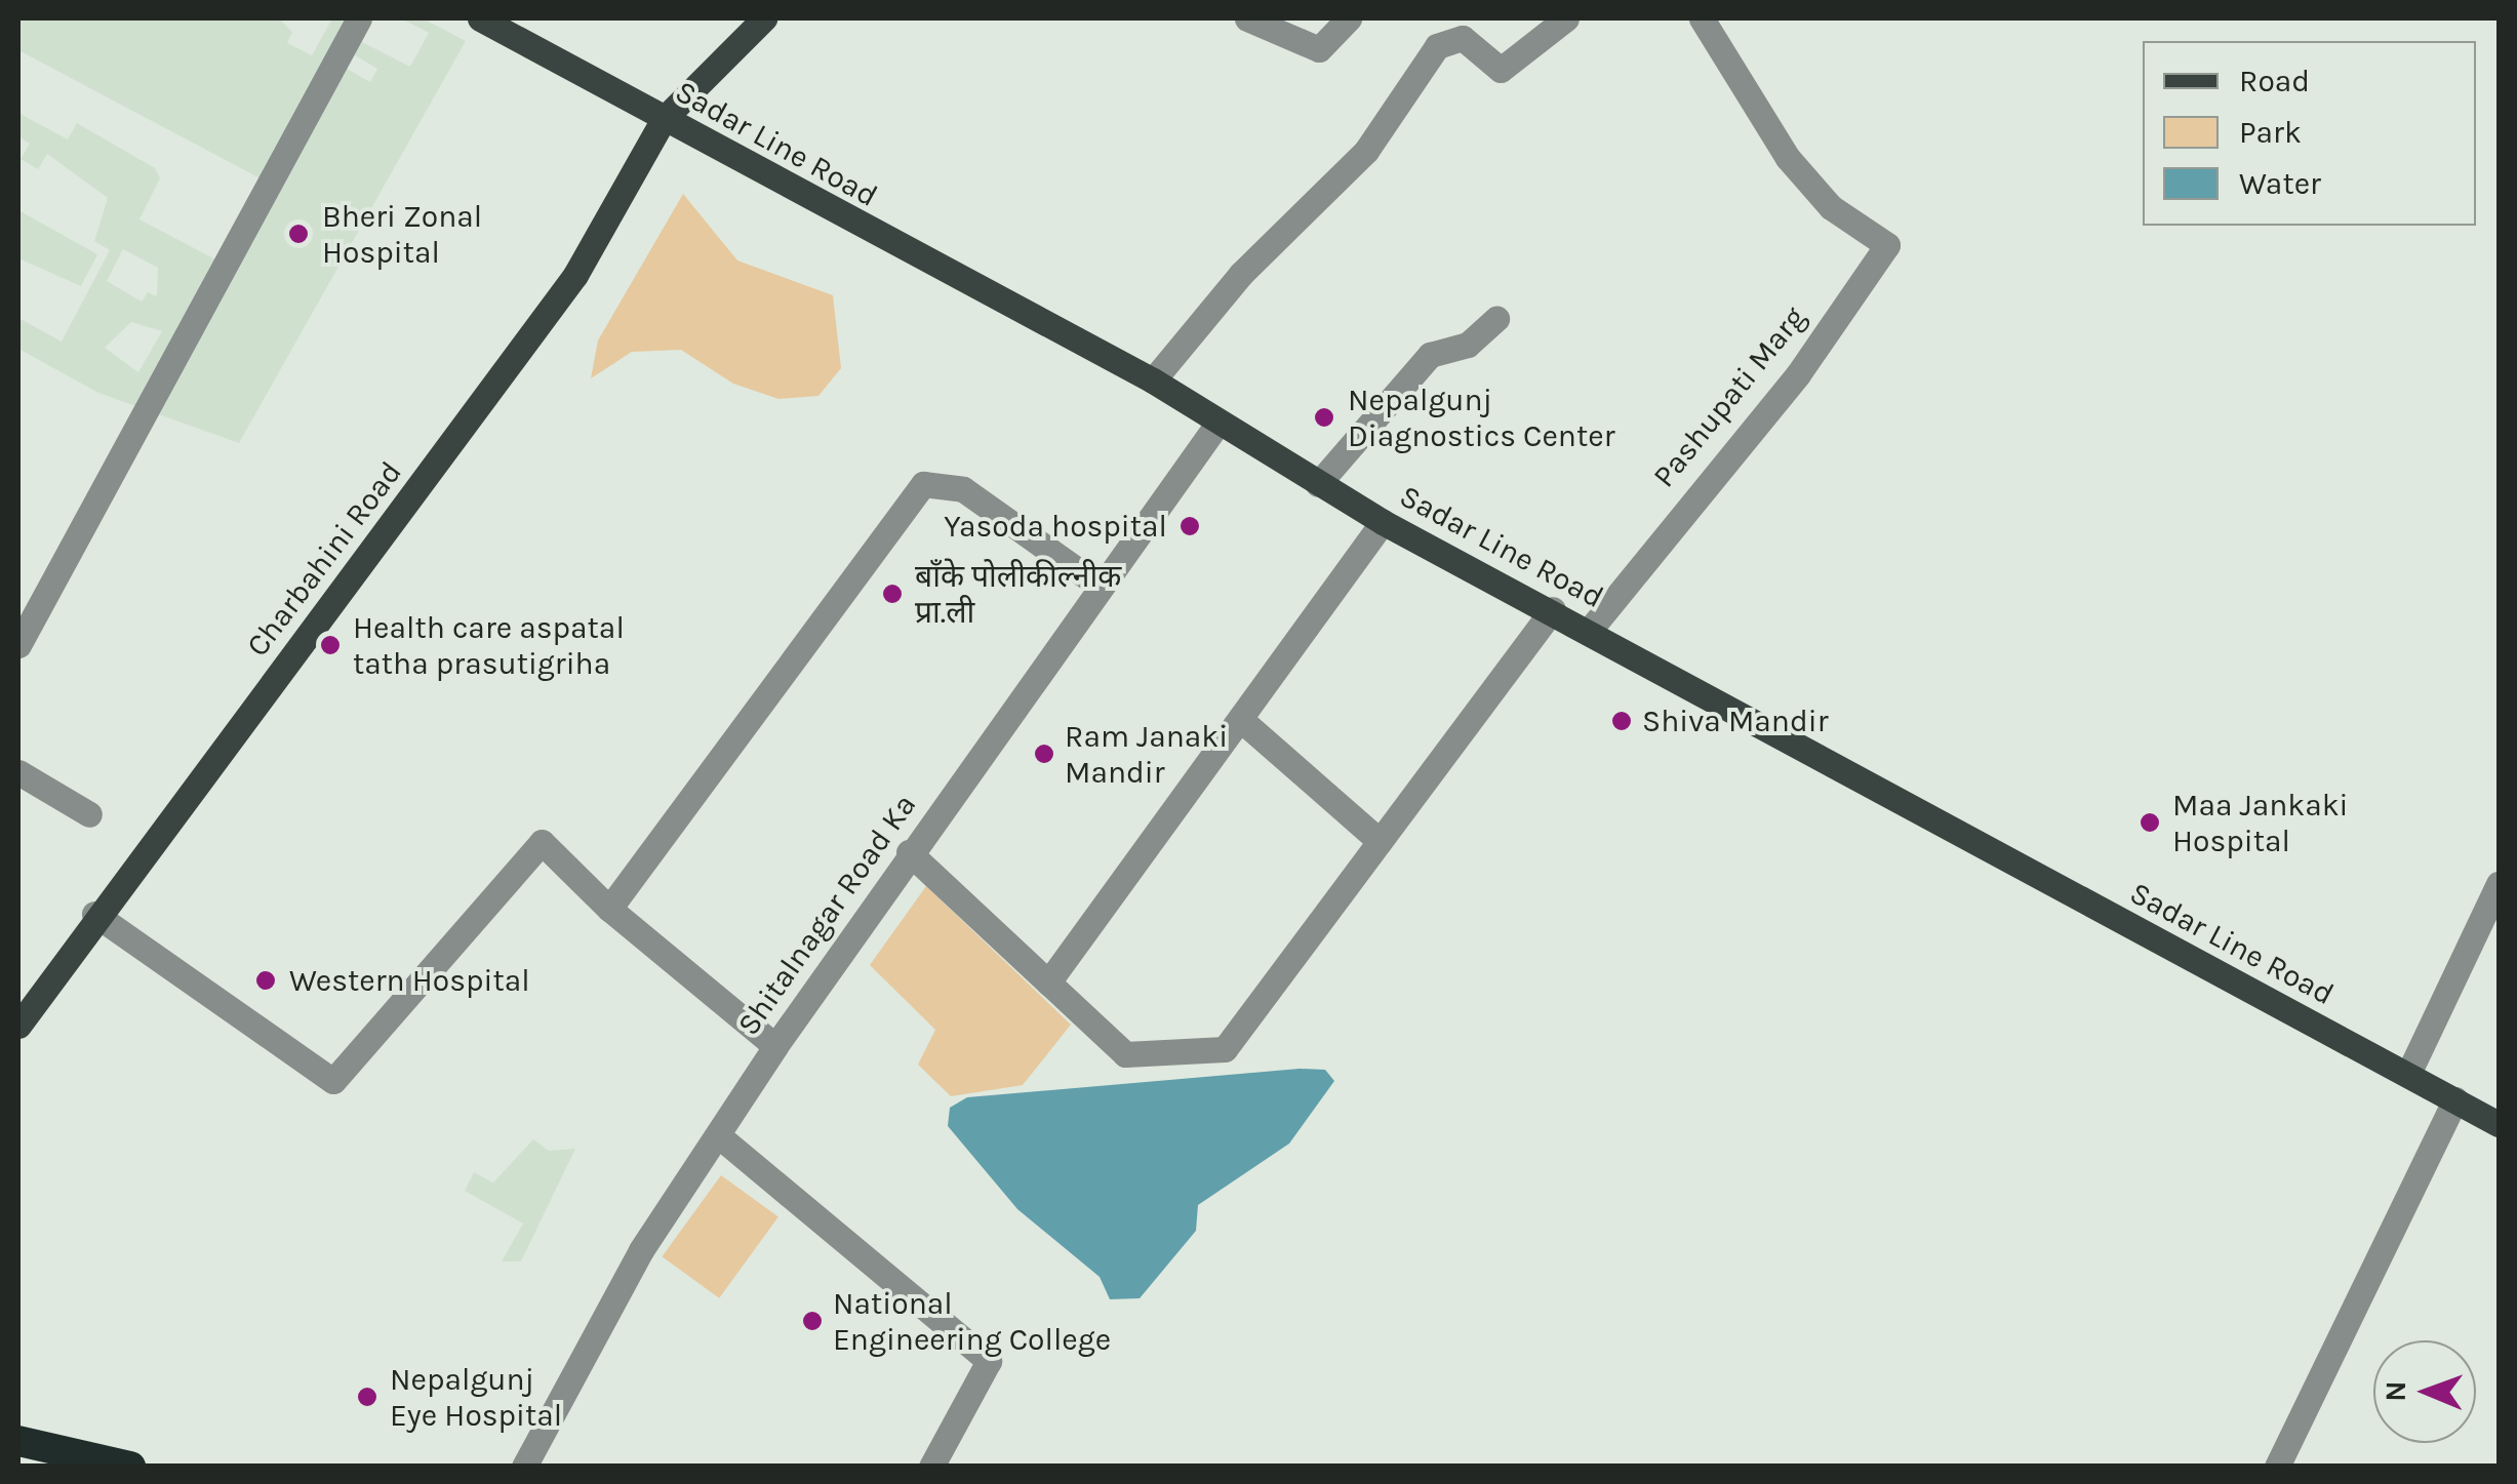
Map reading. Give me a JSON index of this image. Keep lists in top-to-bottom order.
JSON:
{
  "streets": {
    "main road": ["Sadar Line Road", "Charbahini Road"],
    "street": ["Pashupati Marg", "Shitalnagar Road Ka"]
  },
  "crossings": [
    ["Sadar Line Road", "Pashupati Marg"],
    ["Sadar Line Road", "Charbahini Road"],
    ["Sadar Line Road", "Shitalnagar Road Ka"]
  ],
  "places": [
    "Bheri Zonal Hospital",
    "Nepalgunj Diagnostics Center",
    "Yasoda hospital",
    "बाँके पोलीकील्नीक प्रा.ली",
    "Health care aspatal tatha prasutigriha",
    "Shiva Mandir",
    "Ram Janaki Mandir",
    "Maa Jankaki Hospital",
    "Western Hospital",
    "National Engineering College",
    "Nepalgunj Eye Hospital"
  ],
  "legend": ["Road", "Park", "Water"],
  "north": "left"
}
